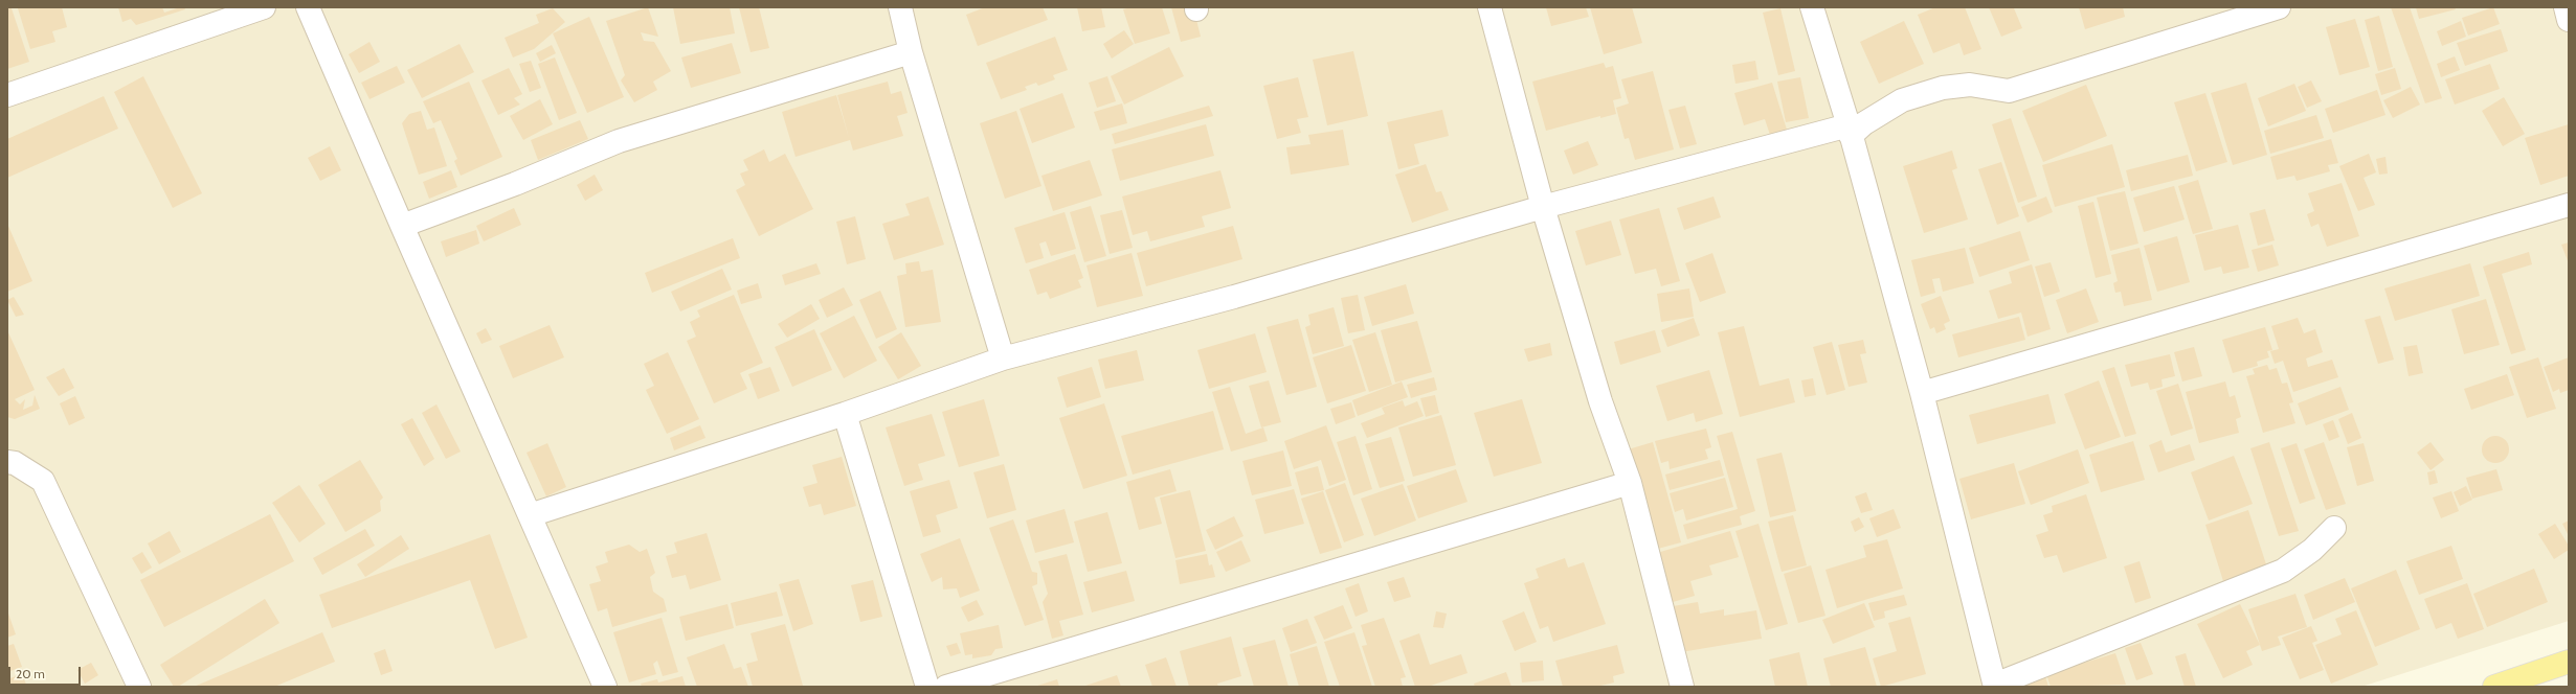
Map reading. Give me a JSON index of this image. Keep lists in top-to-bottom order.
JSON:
{
  "scale_bar": "20 m"
}
